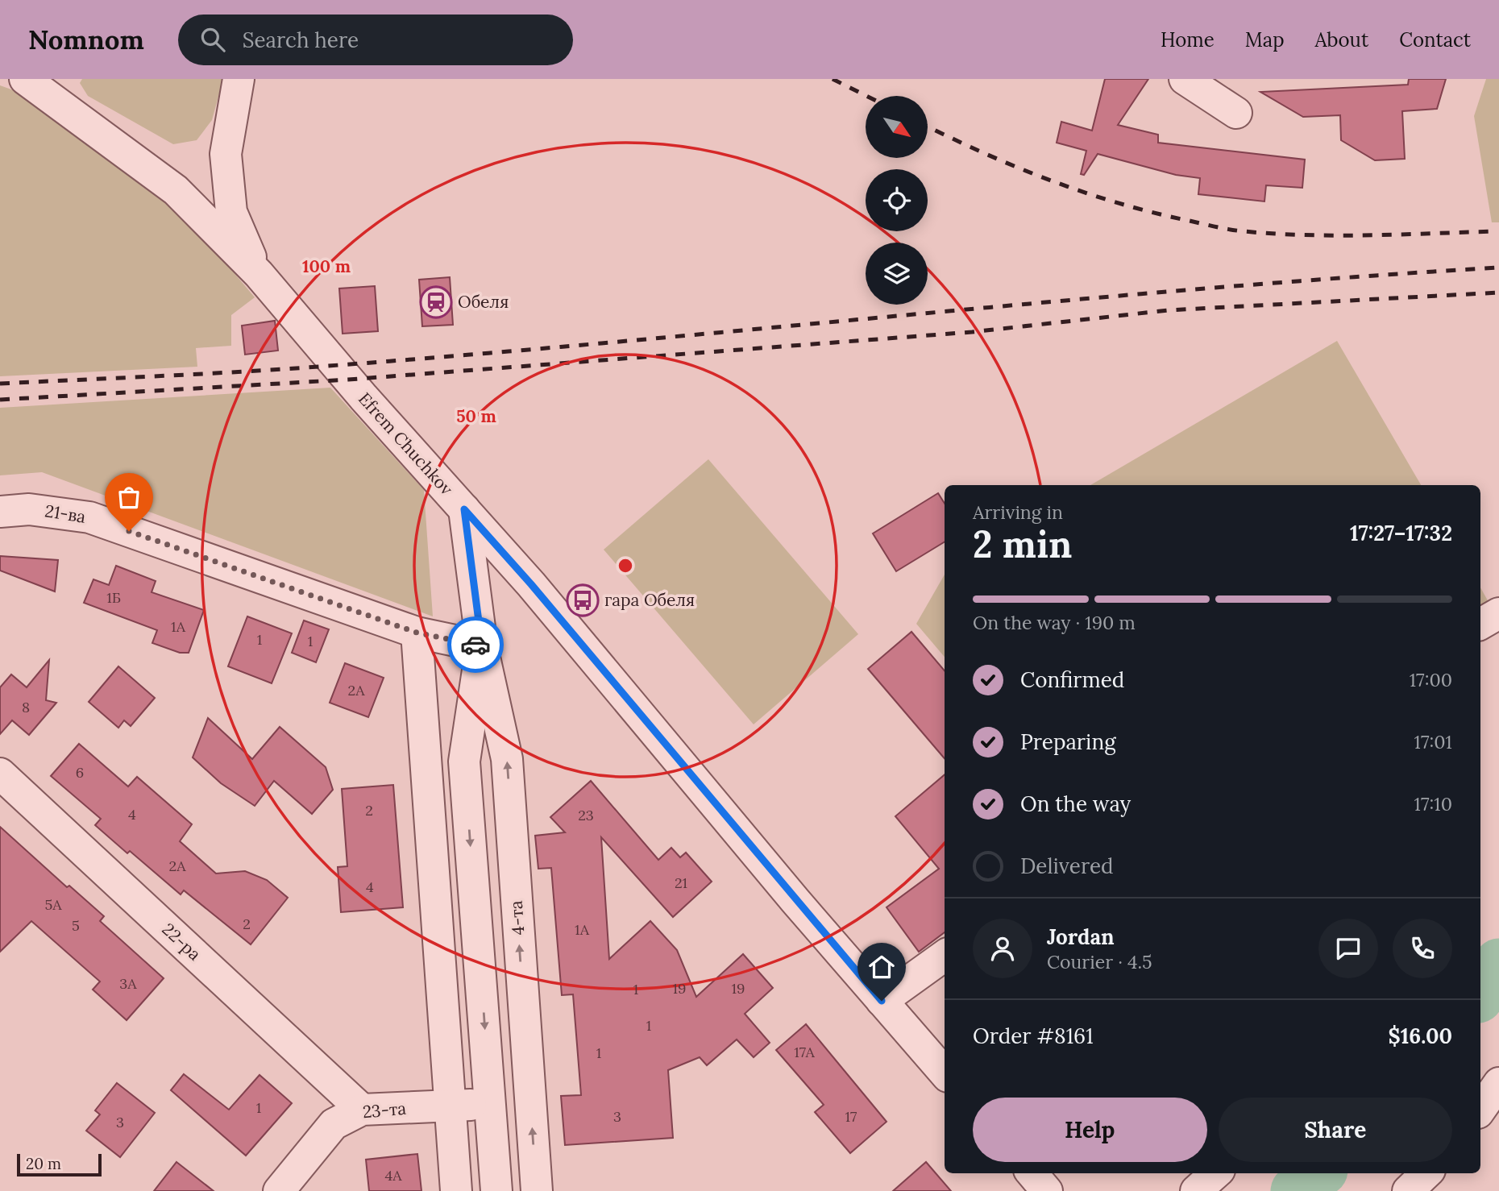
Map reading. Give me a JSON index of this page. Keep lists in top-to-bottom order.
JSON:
{
  "streets": {
    "street": [
      "Efrem Chuchkov",
      "21-ва",
      "4-та",
      "22-ра",
      "23-та"
    ]
  },
  "crossings": [
    ["Efrem Chuchkov", "4-та"],
    ["21-ва", "4-та"],
    ["4-та", "23-та"],
    ["22-ра", "23-та"]
  ],
  "places": {
    "station": ["Обеля"],
    "bus stop": ["гара Обеля"]
  },
  "house_numbers": [
    "1Б",
    "1А",
    "1",
    "1",
    "2А",
    "8",
    "6",
    "2",
    "4",
    "23",
    "2А",
    "21",
    "4",
    "5А",
    "2",
    "5",
    "1А",
    "3А",
    "19",
    "19",
    "1",
    "1",
    "17А",
    "1",
    "1",
    "3",
    "17",
    "3",
    "4А"
  ],
  "scale_bar": "20 m",
  "north": "bottom right",
  "page": {
    "header": "Nomnom",
    "search": "Search here",
    "nav": [
      "Home",
      "Map",
      "About",
      "Contact"
    ],
    "heading": ["2 min", "Arriving in", "17:27–17:32"],
    "panel": [
      "Jordan",
      "Courier · 4.5",
      "Order #8161",
      "$16.00"
    ],
    "bar": "On the way · 190 m",
    "list": [
      ["Confirmed", "17:00"],
      ["Preparing", "17:01"],
      ["On the way", "17:10"],
      "Delivered"
    ],
    "buttons": ["Help", "Share"],
    "scale": "20 m"
  },
  "rings": ["100 m", "50 m"]
}
